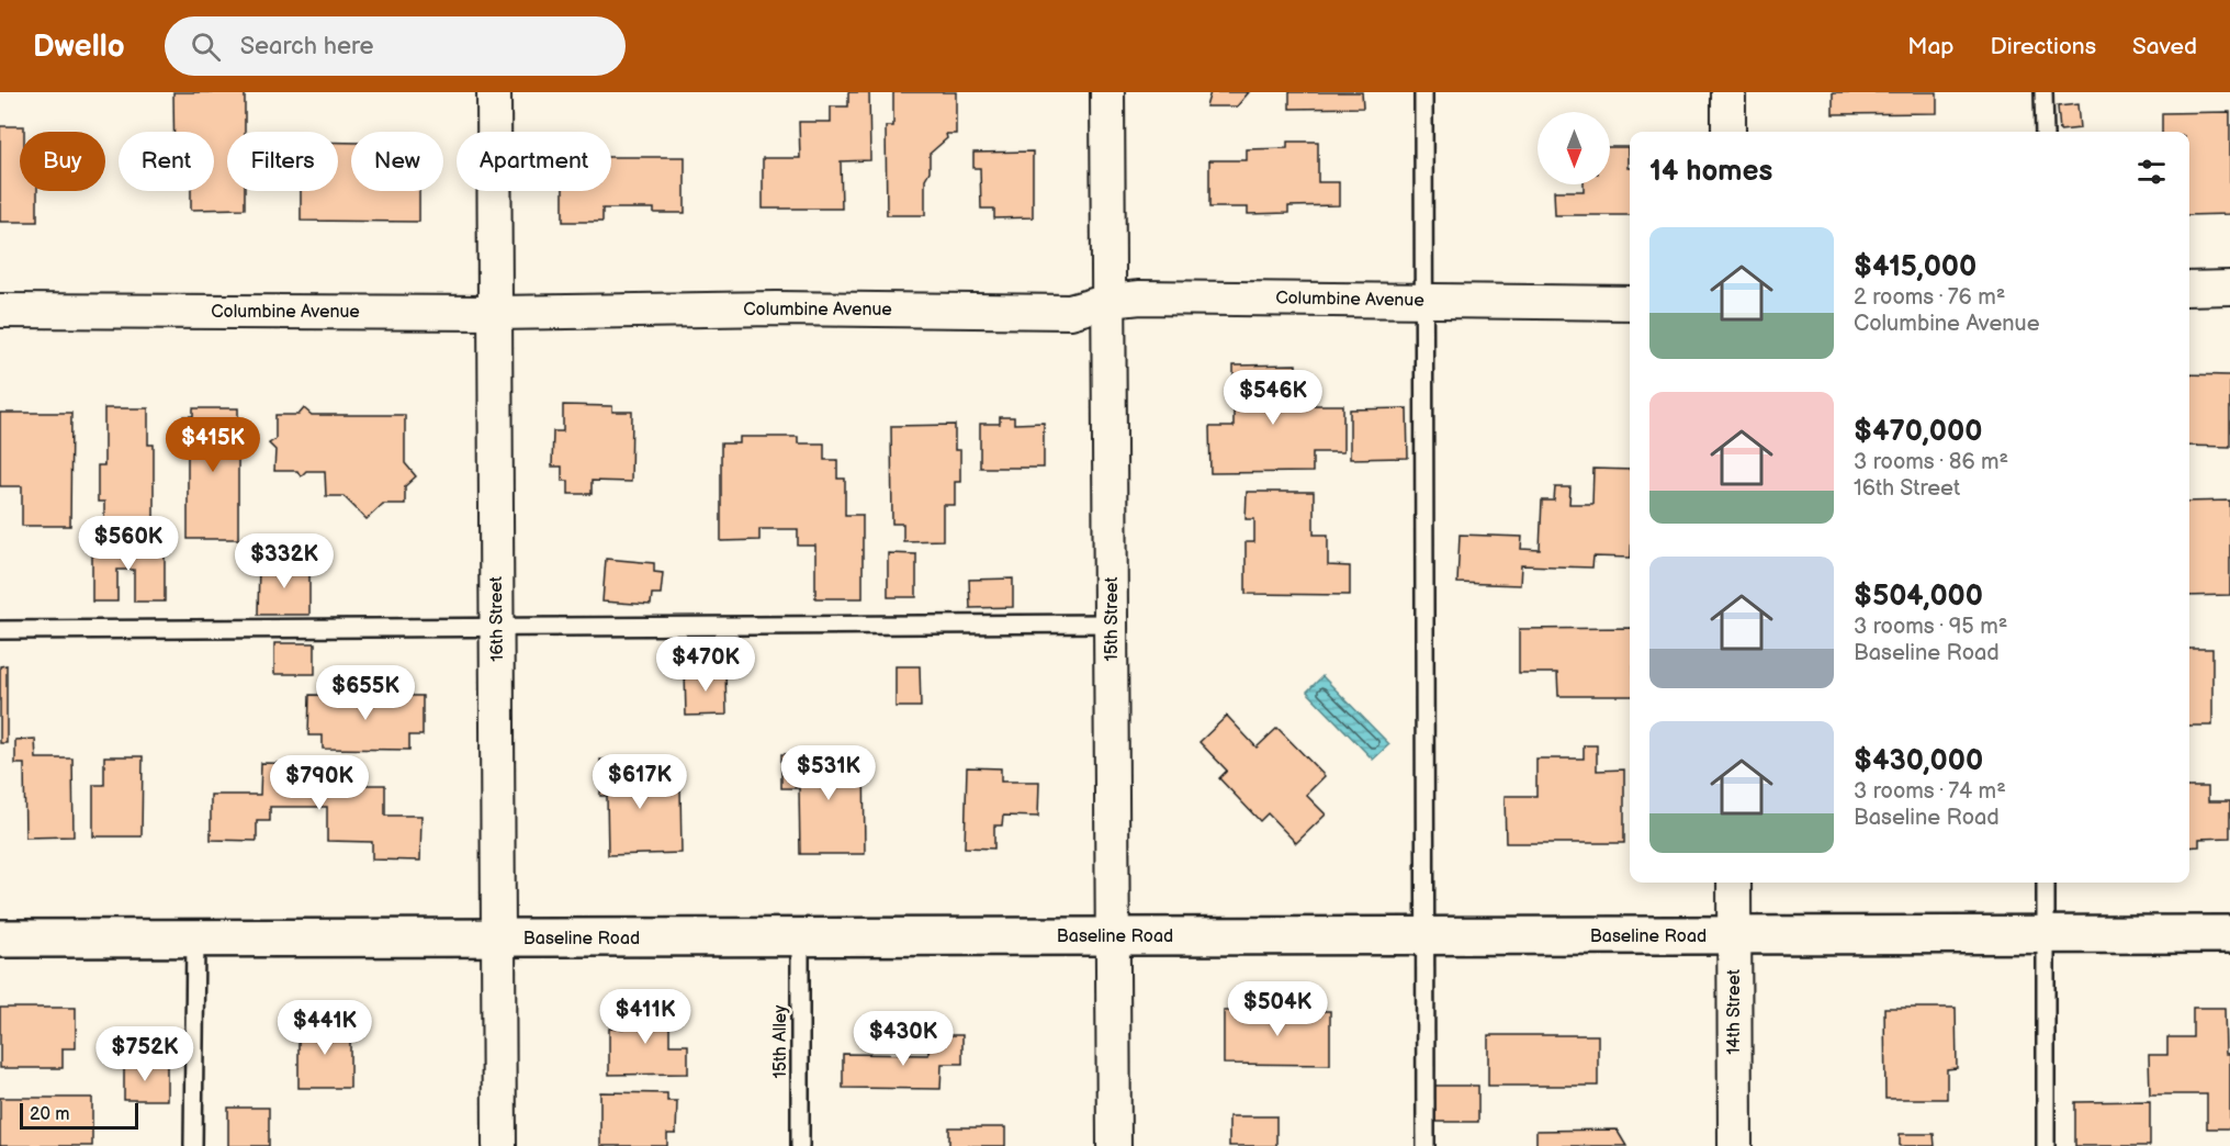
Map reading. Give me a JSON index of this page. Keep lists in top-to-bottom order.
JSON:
{
  "streets": {
    "street": [
      "Columbine Avenue",
      "16th Street",
      "15th Street",
      "Baseline Road",
      "14th Street"
    ],
    "lane": ["15th Alley"]
  },
  "crossings": [
    ["Columbine Avenue", "16th Street"],
    ["Columbine Avenue", "15th Street"],
    ["16th Street", "Baseline Road"],
    ["15th Street", "Baseline Road"],
    ["Baseline Road", "14th Street"],
    ["Baseline Road", "15th Alley"]
  ],
  "scale_bar": "20 m",
  "north": "bottom",
  "page": {
    "header": "Dwello",
    "search": "Search here",
    "nav": ["Map", "Directions", "Saved"],
    "chip": [
      "Buy",
      "Rent",
      "Filters",
      "New",
      "Apartment"
    ],
    "heading": "14 homes",
    "list": [
      {
        "name": "$415,000",
        "note": "2 rooms · 76 m² · Columbine Avenue"
      },
      {
        "name": "$470,000",
        "note": "3 rooms · 86 m² · 16th Street"
      },
      {
        "name": "$504,000",
        "note": "3 rooms · 95 m² · Baseline Road"
      },
      {
        "name": "$430,000",
        "note": "3 rooms · 74 m² · Baseline Road"
      }
    ],
    "price": [
      "$546K",
      "$415K",
      "$560K",
      "$332K",
      "$470K",
      "$655K",
      "$531K",
      "$617K",
      "$790K",
      "$504K",
      "$411K",
      "$441K",
      "$430K",
      "$752K"
    ],
    "scale": "20 m"
  }
}
